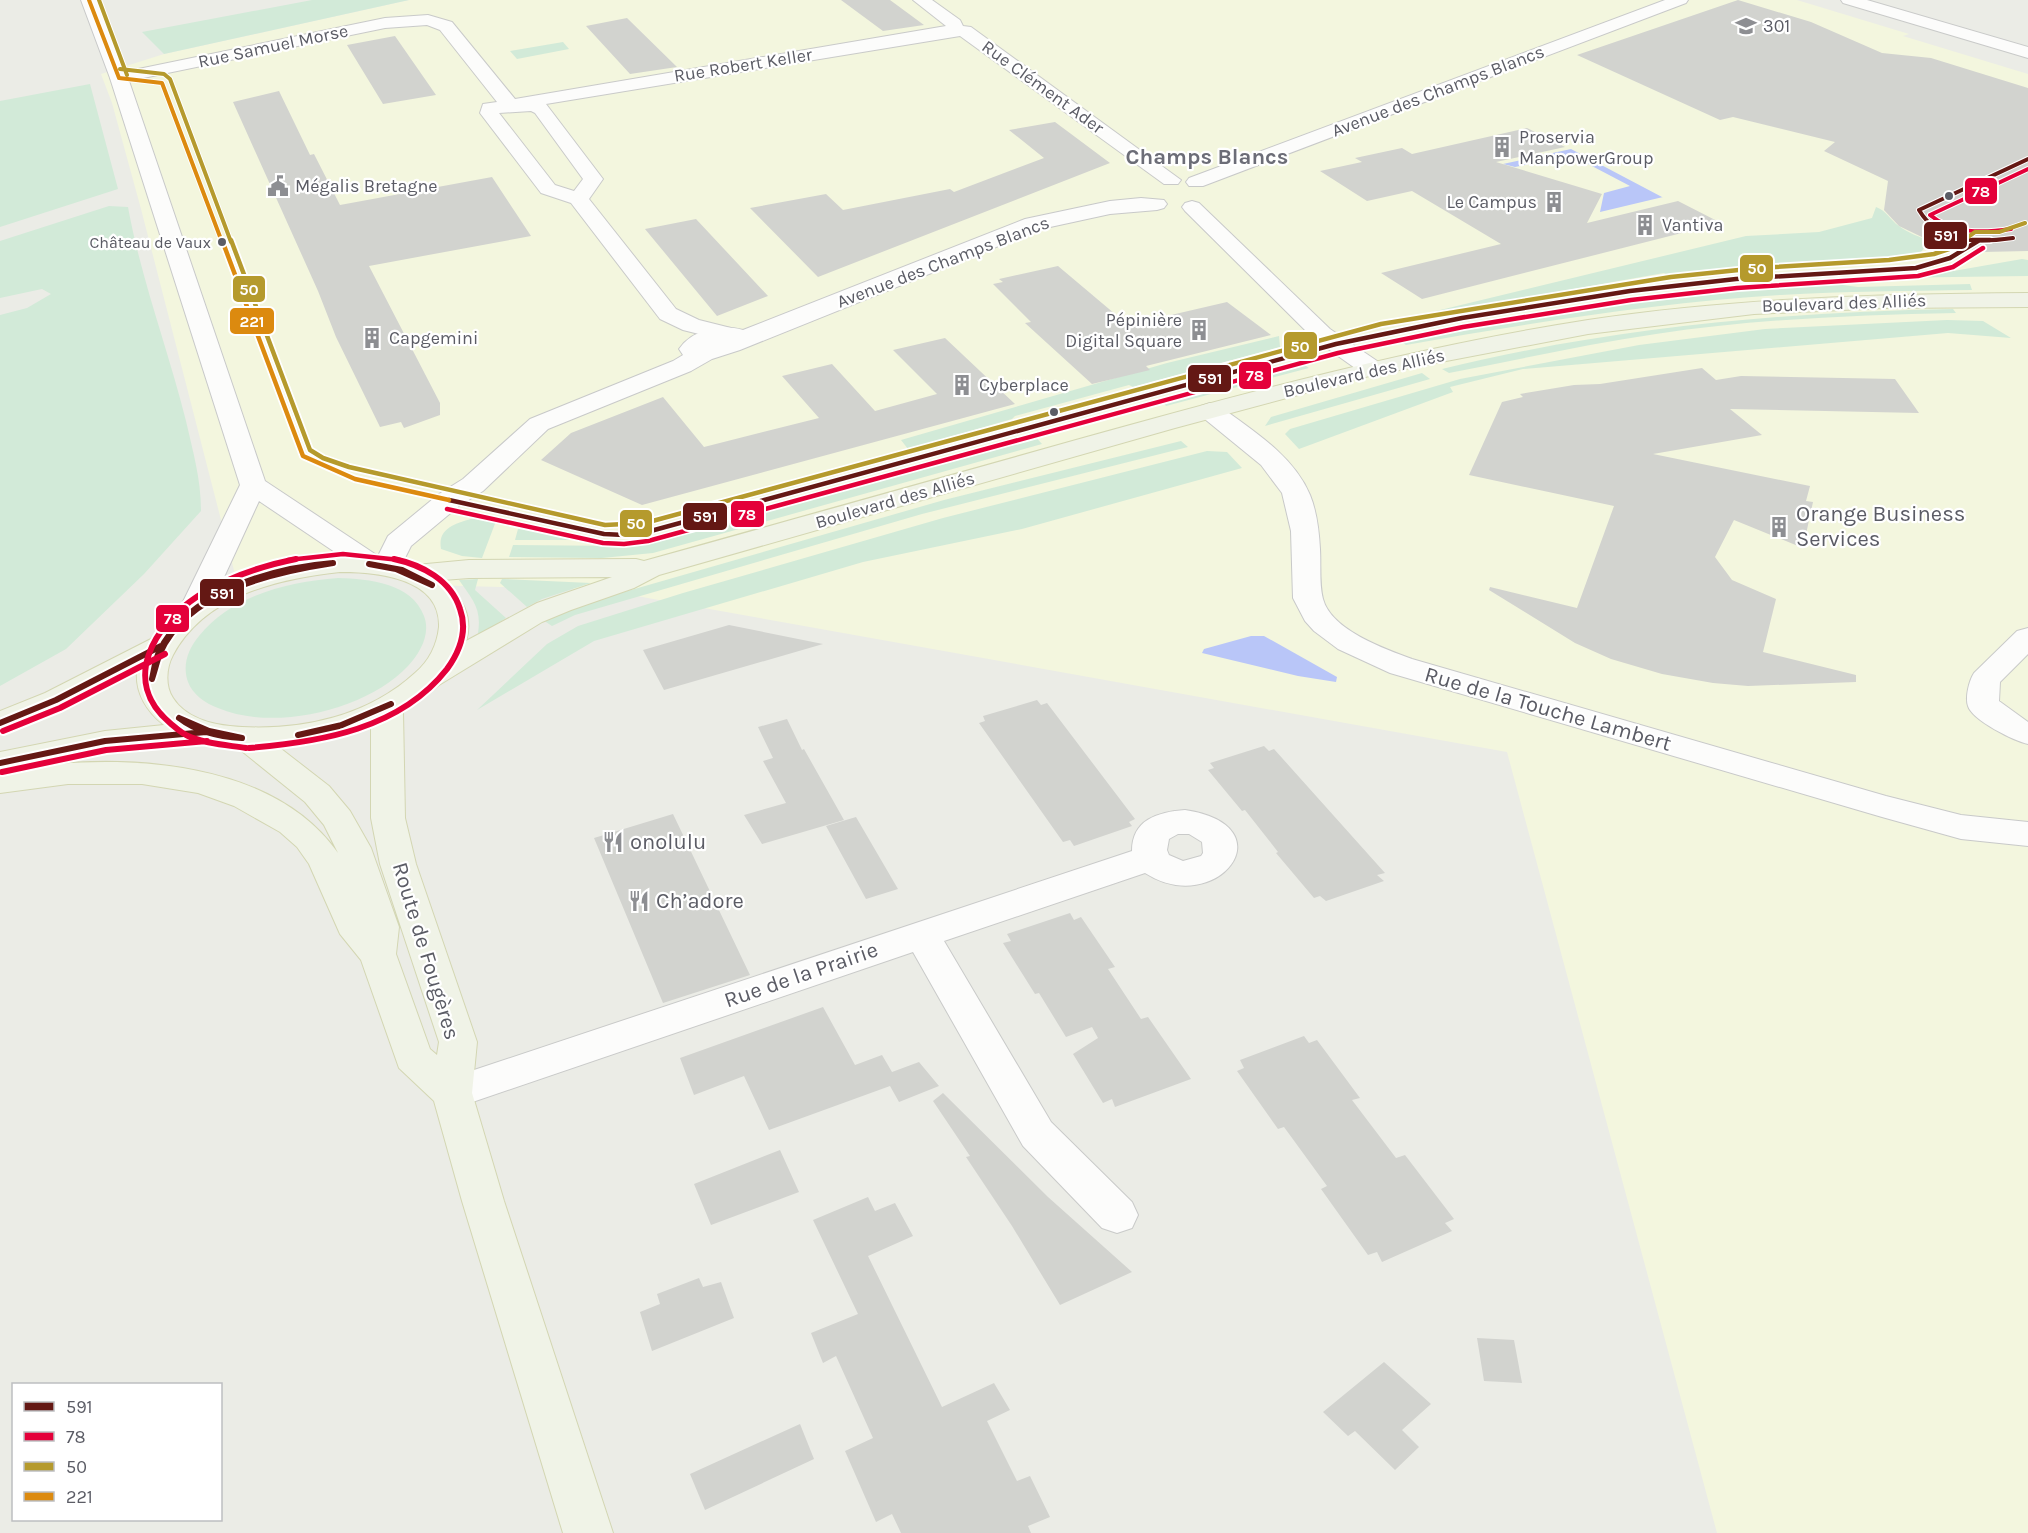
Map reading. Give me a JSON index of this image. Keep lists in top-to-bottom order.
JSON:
{
  "streets": {
    "main road": ["Boulevard des Alliés", "Route de Fougères"],
    "street": [
      "Rue Samuel Morse",
      "Rue Robert Keller",
      "Rue Clément Ader",
      "Avenue des Champs Blancs",
      "Rue de la Touche Lambert",
      "Rue de la Prairie"
    ]
  },
  "crossings": [
    ["Rue Samuel Morse", "Rue Robert Keller"],
    ["Rue Robert Keller", "Rue Clément Ader"],
    ["Boulevard des Alliés", "Rue de la Touche Lambert"],
    ["Route de Fougères", "Rue de la Prairie"]
  ],
  "districts": ["Champs Blancs"],
  "places": {
    "school or university": ["301"],
    "building": [
      "Proservia ManpowerGroup",
      "Le Campus",
      "Vantiva",
      "Pépinière Digital Square",
      "Capgemini",
      "Cyberplace",
      "Orange Business Services"
    ],
    "public building": ["Mégalis Bretagne"],
    "other": ["Château de Vaux"],
    "restaurant": ["onolulu", "Ch’adore"]
  },
  "lines": [
    "transit line 50",
    "transit line 221",
    "transit line 591",
    "transit line 78"
  ],
  "legend": [
    "591",
    "78",
    "50",
    "221"
  ]
}
